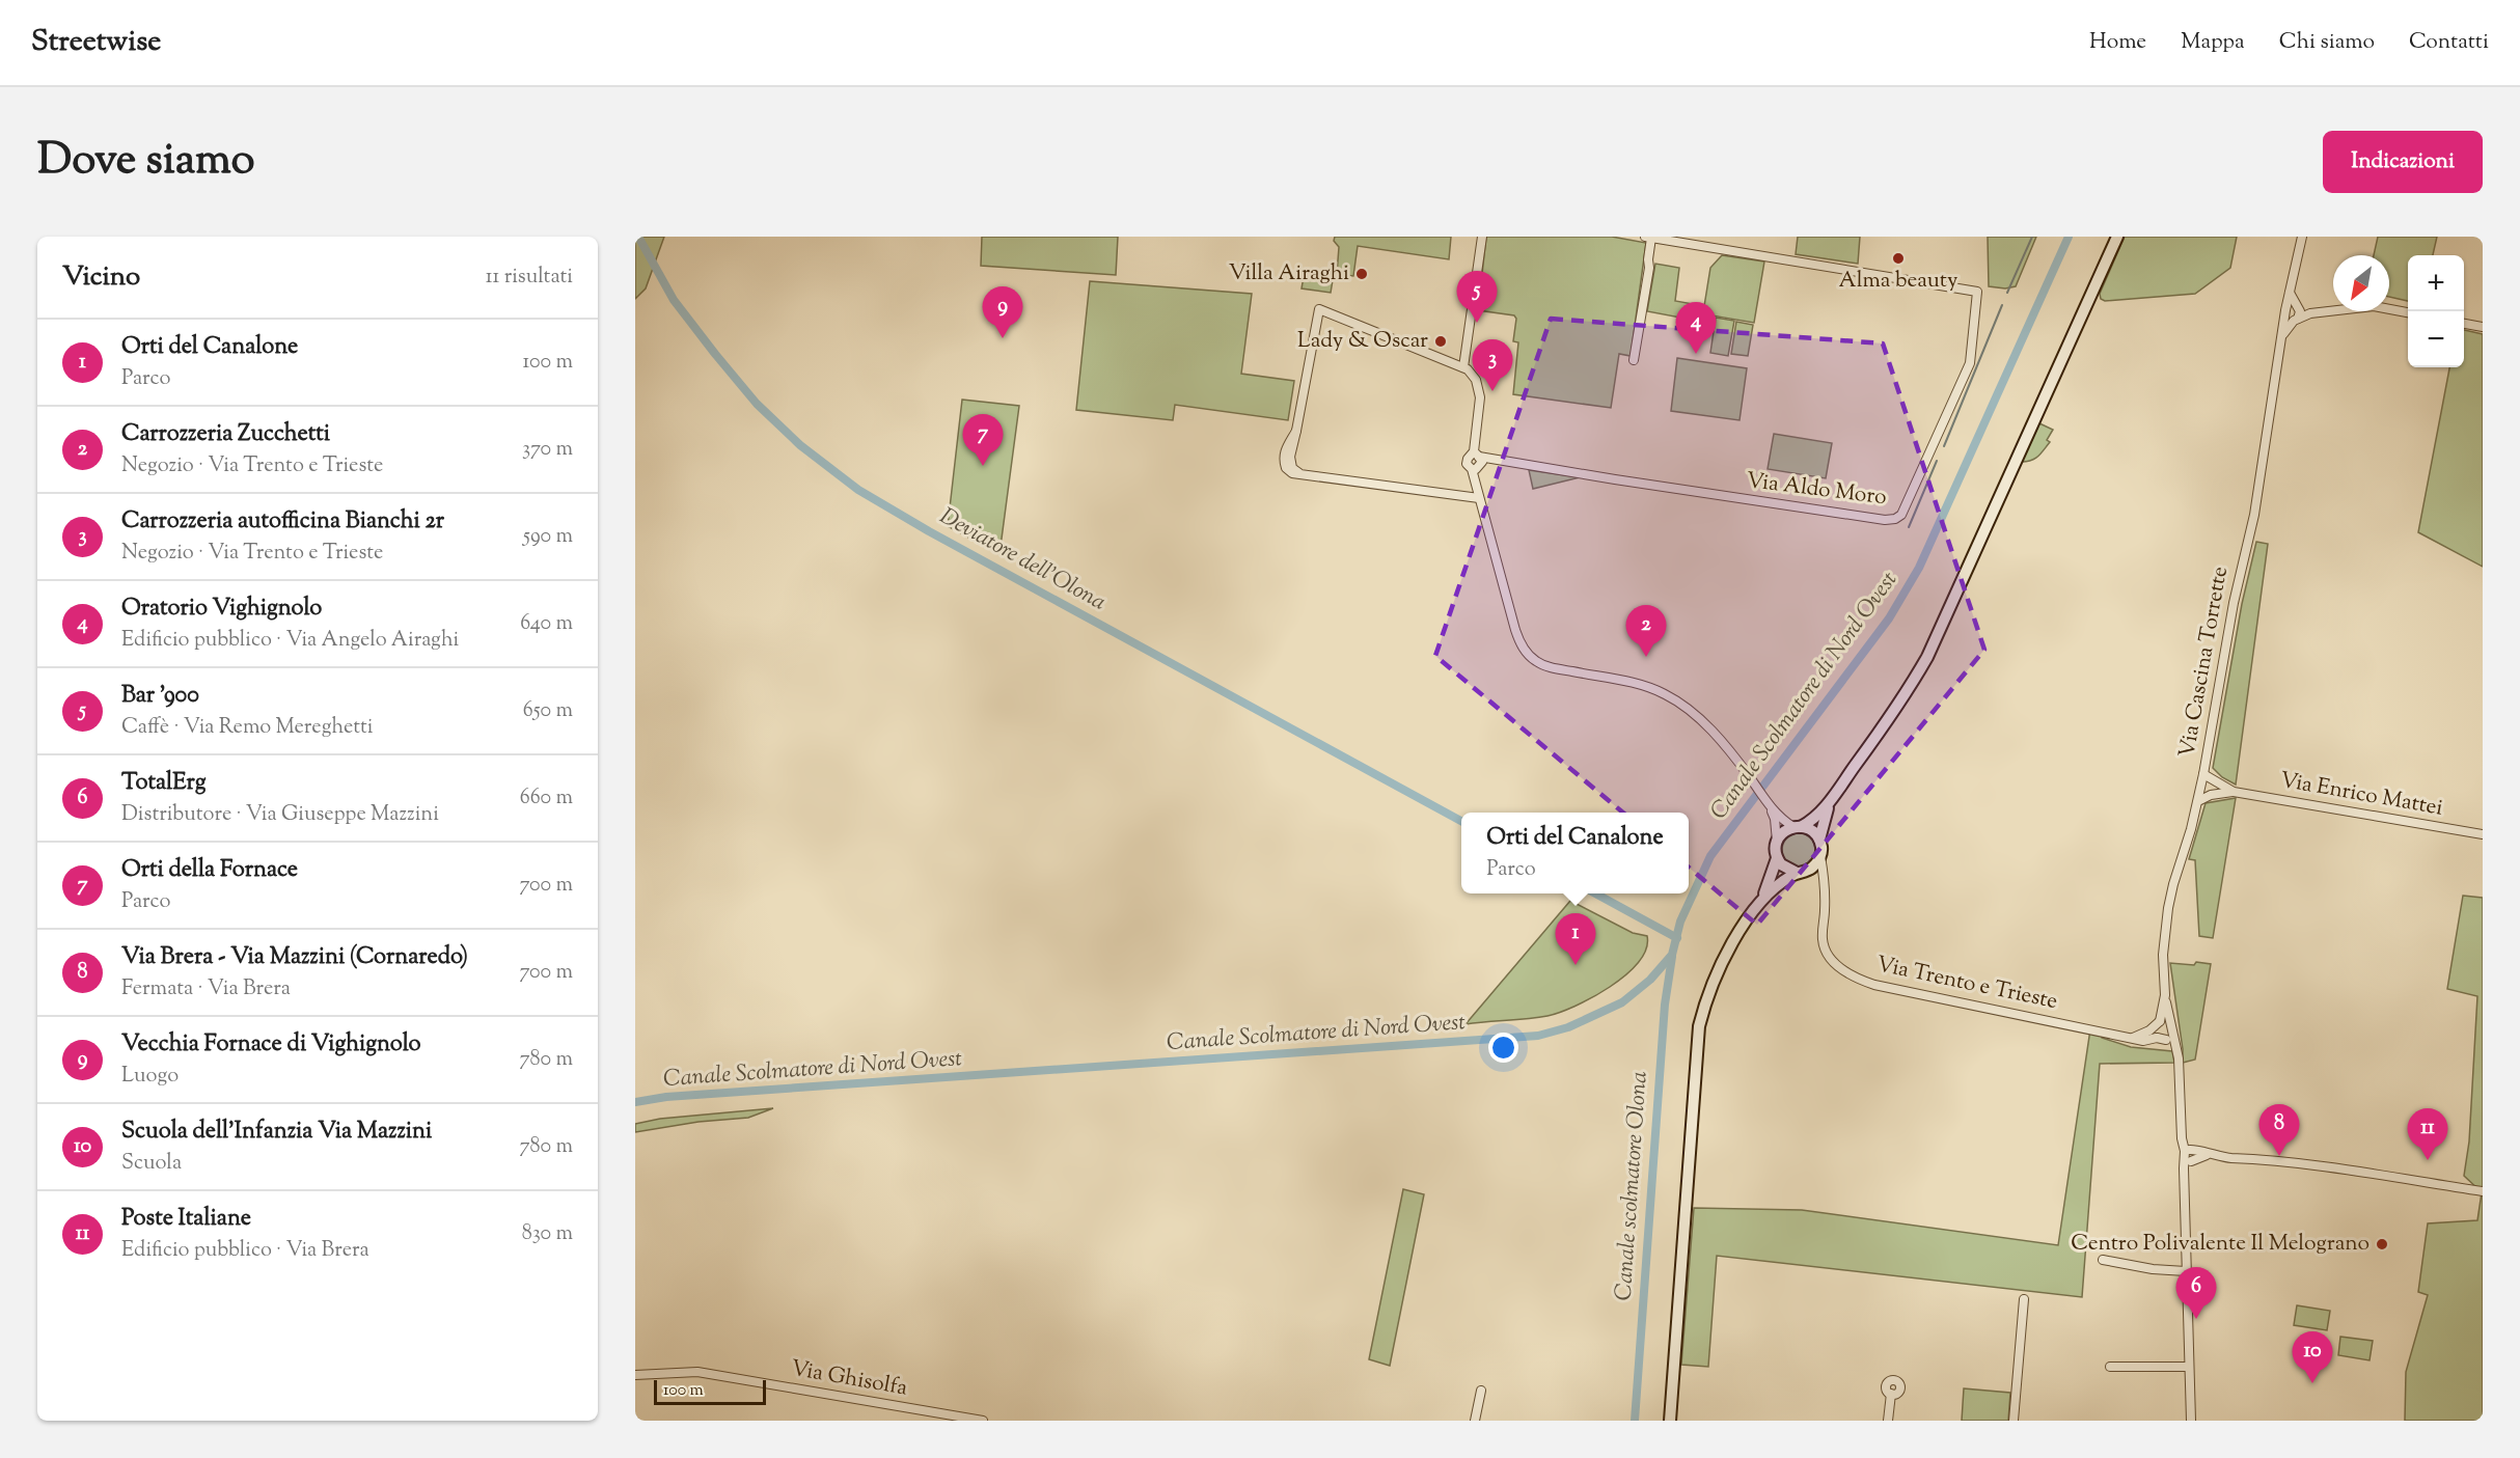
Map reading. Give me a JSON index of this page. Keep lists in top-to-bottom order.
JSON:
{
  "streets": {
    "street": [
      "Via Aldo Moro",
      "Via Cascina Torrette",
      "Via Enrico Mattei",
      "Via Trento e Trieste",
      "Via Ghisolfa"
    ]
  },
  "crossings": [
    ["Via Cascina Torrette", "Via Enrico Mattei"],
    ["Via Cascina Torrette", "Via Trento e Trieste"]
  ],
  "water": ["Deviatore dell'Olona", "Canale Scolmatore di Nord Ovest", "Canale scolmatore Olona"],
  "places": [
    "Alma beauty",
    "Villa Airaghi",
    "Lady & Oscar",
    "Centro Polivalente Il Melograno"
  ],
  "scale_bar": "100 m",
  "north": "bottom left",
  "page": {
    "header": "Streetwise",
    "nav": [
      "Home",
      "Mappa",
      "Chi siamo",
      "Contatti"
    ],
    "title": "Dove siamo",
    "buttons": "Indicazioni",
    "heading": ["Vicino", "11 risultati"],
    "map_buttons": ["+", "−"],
    "pins": [
      "5",
      "9",
      "4",
      "3",
      "7",
      "2",
      "1",
      "8",
      "11",
      "6",
      "10"
    ],
    "list": [
      {
        "mark": "1",
        "name": "Orti del Canalone",
        "note": "Parco",
        "value": "100 m"
      },
      {
        "mark": "2",
        "name": "Carrozzeria Zucchetti",
        "note": "Negozio · Via Trento e Trieste",
        "value": "370 m"
      },
      {
        "mark": "3",
        "name": "Carrozzeria autofficina Bianchi 2r",
        "note": "Negozio · Via Trento e Trieste",
        "value": "590 m"
      },
      {
        "mark": "4",
        "name": "Oratorio Vighignolo",
        "note": "Edificio pubblico · Via Angelo Airaghi",
        "value": "640 m"
      },
      {
        "mark": "5",
        "name": "Bar '900",
        "note": "Caffè · Via Remo Mereghetti",
        "value": "650 m"
      },
      {
        "mark": "6",
        "name": "TotalErg",
        "note": "Distributore · Via Giuseppe Mazzini",
        "value": "660 m"
      },
      {
        "mark": "7",
        "name": "Orti della Fornace",
        "note": "Parco",
        "value": "700 m"
      },
      {
        "mark": "8",
        "name": "Via Brera - Via Mazzini (Cornaredo)",
        "note": "Fermata · Via Brera",
        "value": "700 m"
      },
      {
        "mark": "9",
        "name": "Vecchia Fornace di Vighignolo",
        "note": "Luogo",
        "value": "780 m"
      },
      {
        "mark": "10",
        "name": "Scuola dell'Infanzia Via Mazzini",
        "note": "Scuola",
        "value": "780 m"
      },
      {
        "mark": "11",
        "name": "Poste Italiane",
        "note": "Edificio pubblico · Via Brera",
        "value": "830 m"
      }
    ],
    "popup": ["Orti del Canalone", "Parco"],
    "scale": "100 m"
  }
}
